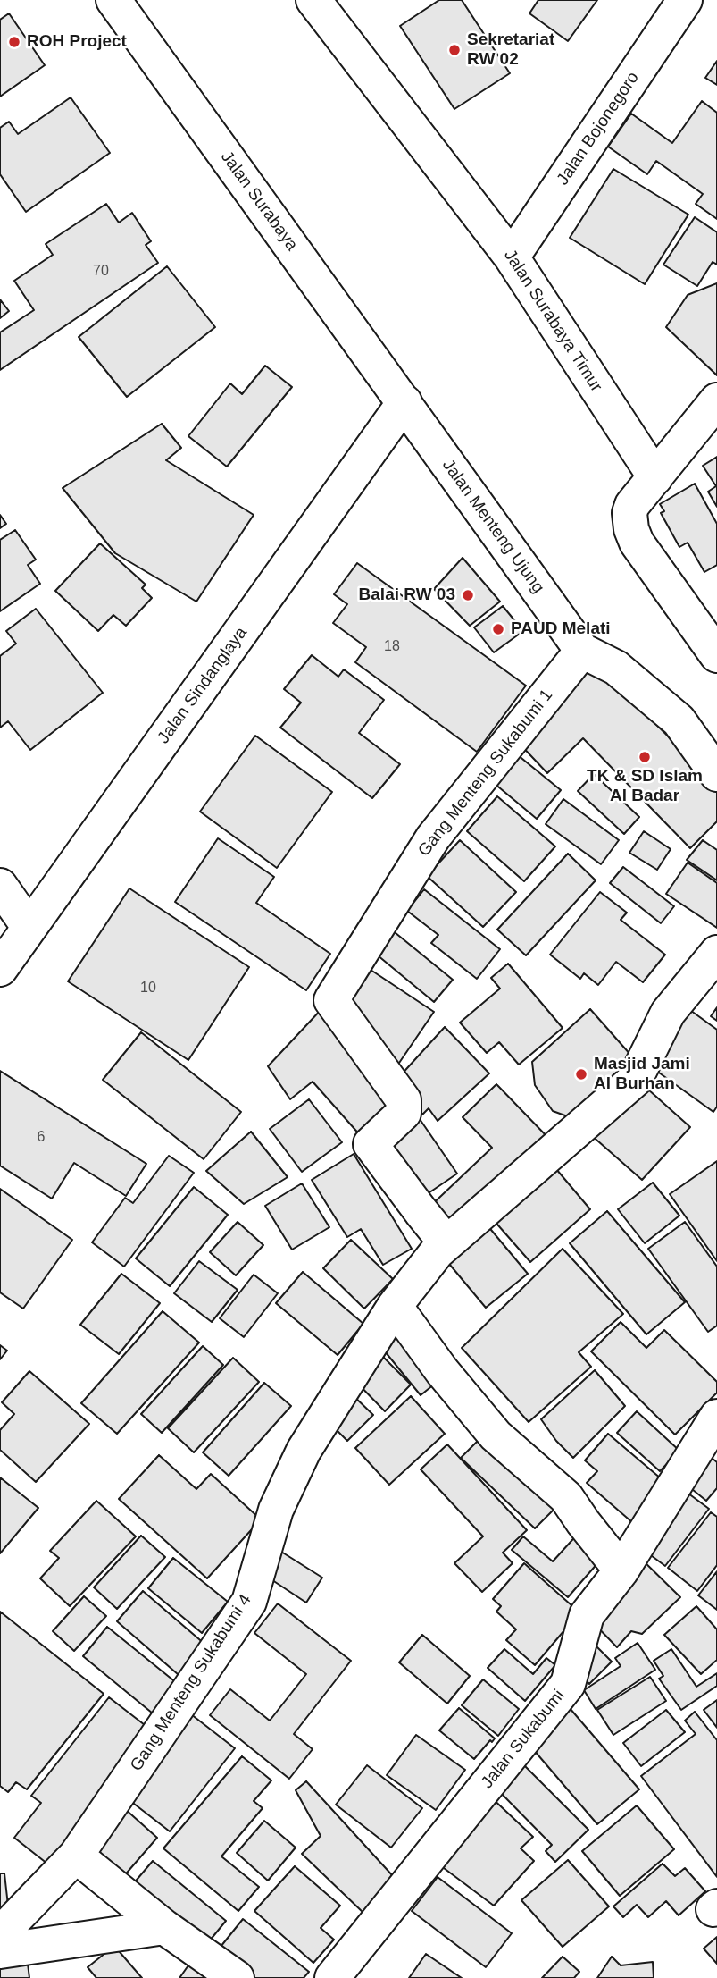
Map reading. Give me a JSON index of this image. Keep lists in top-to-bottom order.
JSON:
{
  "streets": {
    "street": [
      "Jalan Bojonegoro",
      "Jalan Surabaya",
      "Jalan Surabaya Timur",
      "Jalan Menteng Ujung",
      "Jalan Sindanglaya",
      "Gang Menteng Sukabumi 1",
      "Gang Menteng Sukabumi 4",
      "Jalan Sukabumi"
    ]
  },
  "crossings": [
    ["Jalan Bojonegoro", "Jalan Surabaya Timur"],
    ["Jalan Surabaya", "Jalan Menteng Ujung"],
    ["Jalan Surabaya", "Jalan Sindanglaya"],
    ["Jalan Menteng Ujung", "Jalan Sindanglaya"],
    ["Jalan Menteng Ujung", "Gang Menteng Sukabumi 1"],
    ["Gang Menteng Sukabumi 1", "Gang Menteng Sukabumi 4"]
  ],
  "places": [
    "ROH Project",
    "Sekretariat RW 02",
    "Balai RW 03",
    "PAUD Melati",
    "TK & SD Islam Al Badar",
    "Masjid Jami Al Burhan"
  ],
  "house_numbers": [
    "70",
    "18",
    "10",
    "6"
  ]
}
